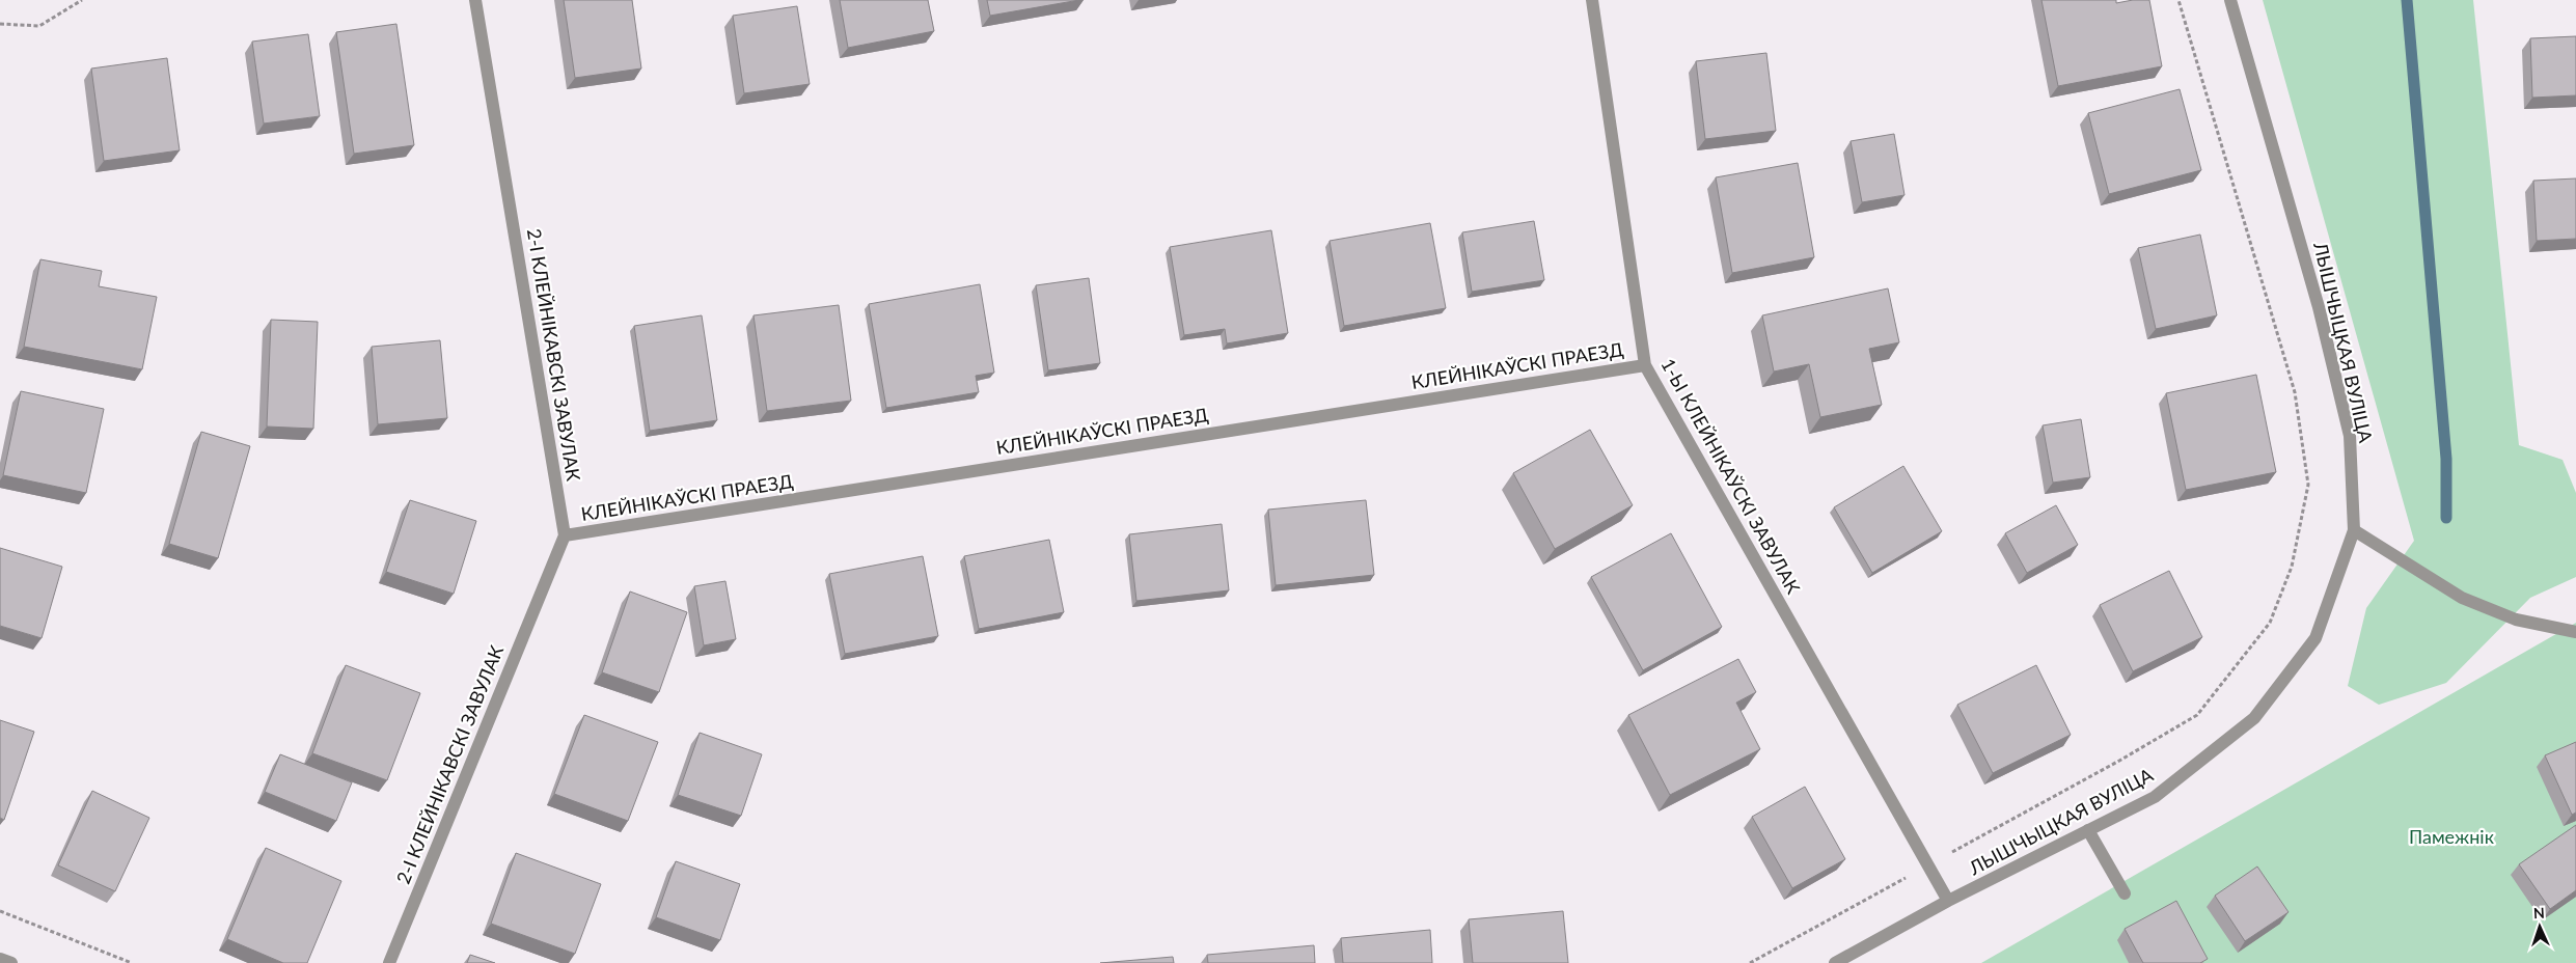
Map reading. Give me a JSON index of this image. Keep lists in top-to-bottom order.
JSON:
{
  "streets": {
    "street": [
      "ЛЫШЧЫЦКАЯ ВУЛІЦА",
      "2-І КЛЕЙНІКАВСКІ ЗАВУЛАК",
      "КЛЕЙНІКАЎСКІ ПРАЕЗД",
      "1-Ы КЛЕЙНІКАЎСКІ ЗАВУЛАК"
    ]
  },
  "crossings": [
    ["ЛЫШЧЫЦКАЯ ВУЛІЦА", "1-Ы КЛЕЙНІКАЎСКІ ЗАВУЛАК"],
    ["2-І КЛЕЙНІКАВСКІ ЗАВУЛАК", "КЛЕЙНІКАЎСКІ ПРАЕЗД"],
    ["КЛЕЙНІКАЎСКІ ПРАЕЗД", "1-Ы КЛЕЙНІКАЎСКІ ЗАВУЛАК"]
  ],
  "parks": ["Памежнік"],
  "north": "top"
}
